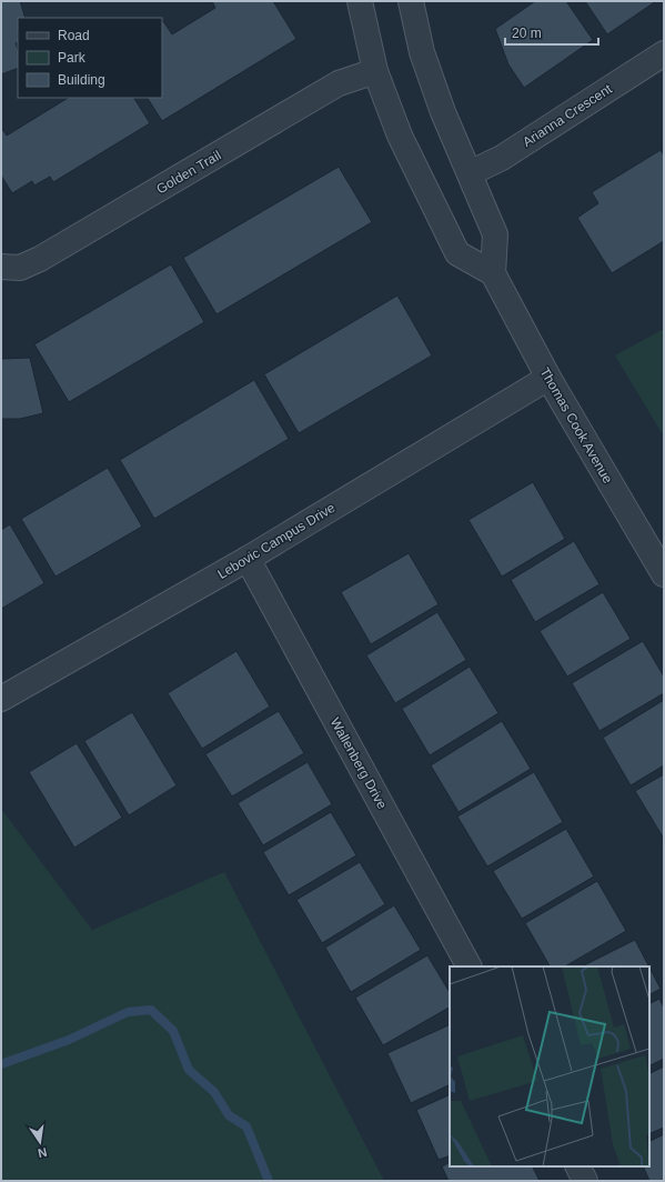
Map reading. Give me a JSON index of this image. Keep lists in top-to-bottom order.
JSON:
{
  "streets": {
    "street": [
      "Arianna Crescent",
      "Golden Trail",
      "Thomas Cook Avenue",
      "Lebovic Campus Drive",
      "Wallenberg Drive"
    ]
  },
  "crossings": [
    ["Thomas Cook Avenue", "Lebovic Campus Drive"],
    ["Lebovic Campus Drive", "Wallenberg Drive"]
  ],
  "legend": ["Road", "Park", "Building"],
  "scale_bar": "20 m",
  "north": "bottom"
}
